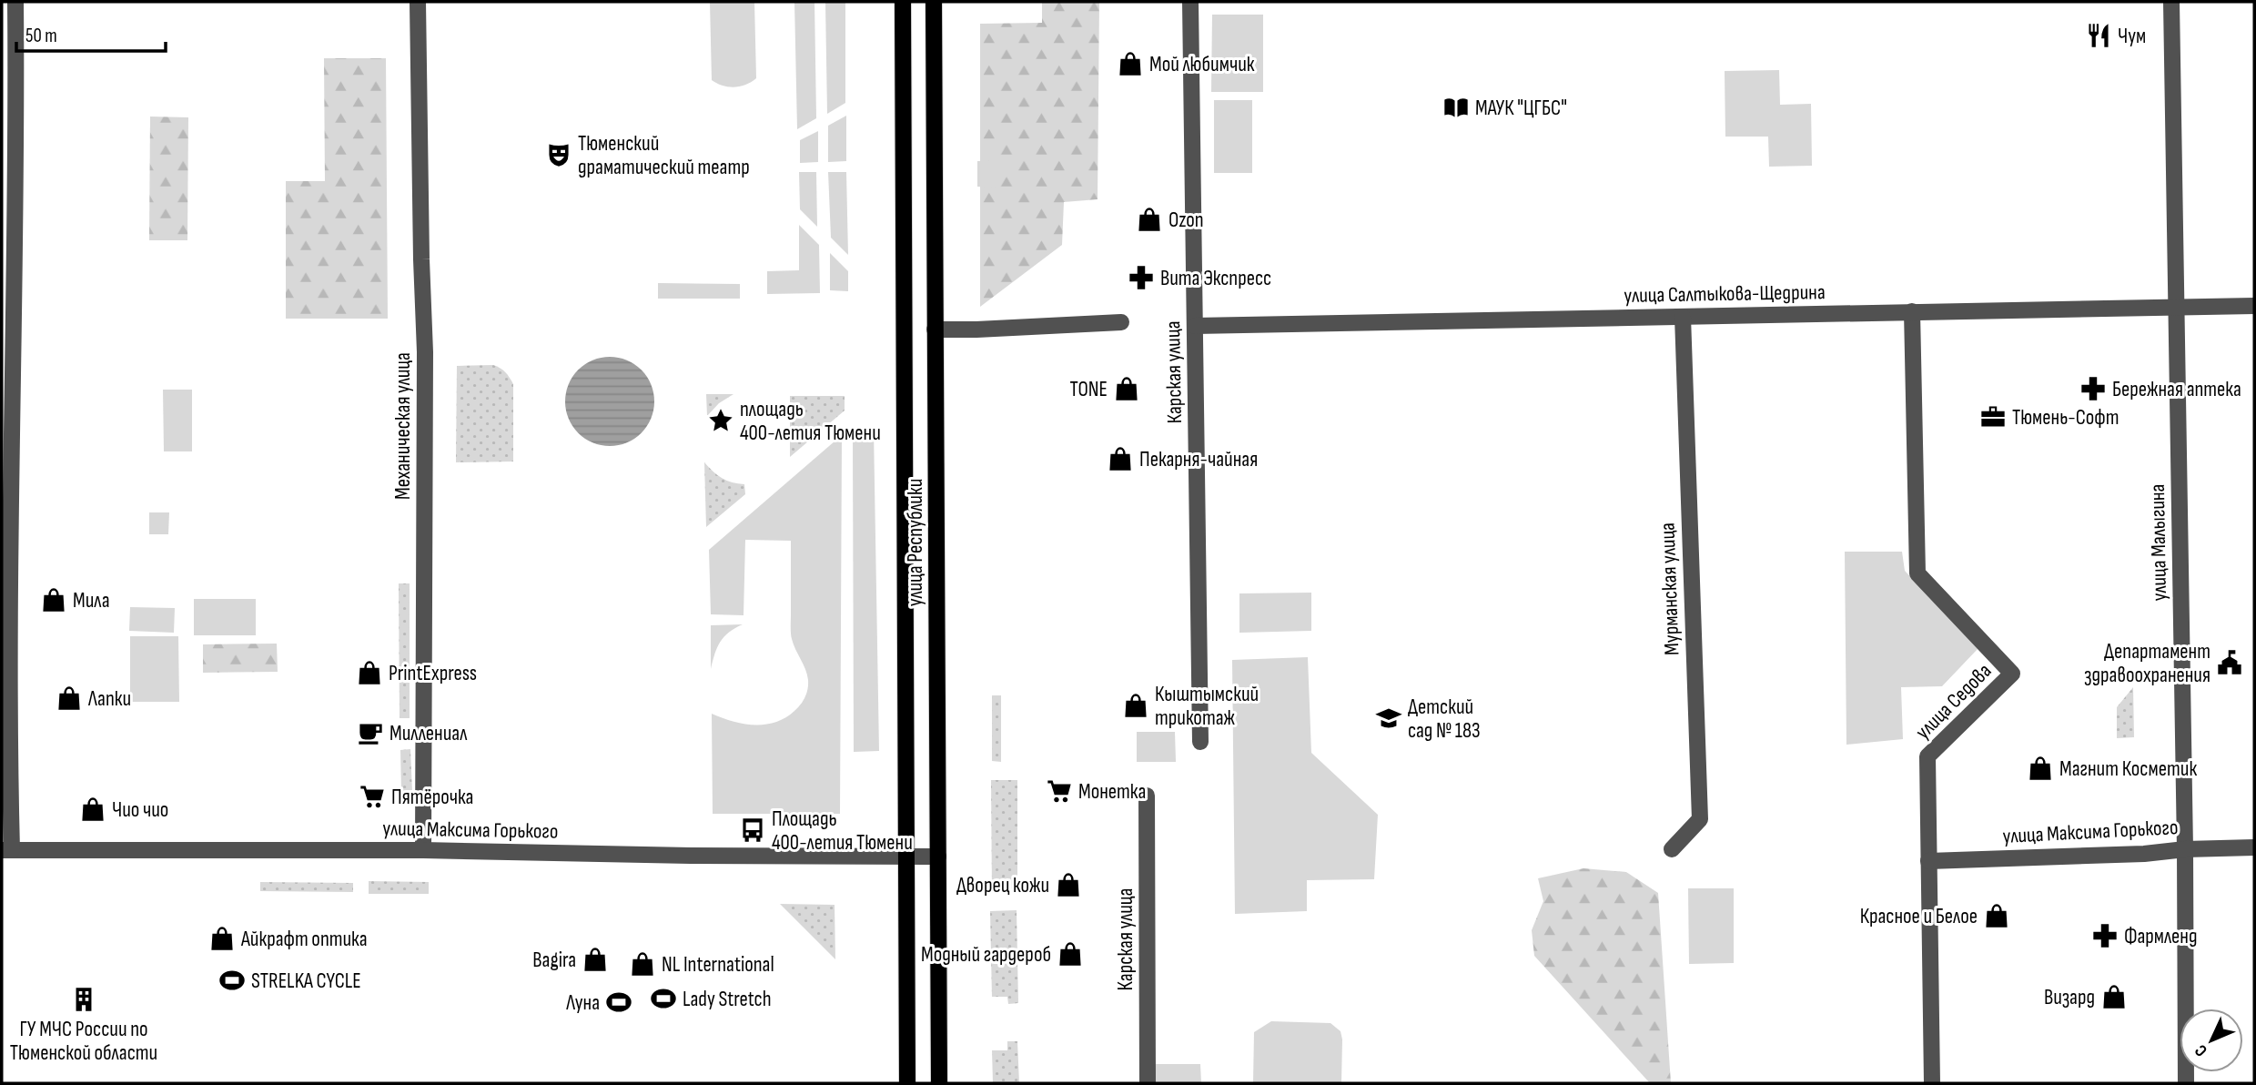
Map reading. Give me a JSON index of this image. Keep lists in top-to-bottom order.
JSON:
{
  "streets": {
    "main road": ["улица Республики"],
    "street": [
      "улица Салтыкова-Щедрина",
      "Карская улица",
      "Механическая улица",
      "улица Малыгина",
      "Мурманская улица",
      "улица Седова",
      "улица Максима Горького"
    ]
  },
  "crossings": [
    ["улица Салтыкова-Щедрина", "Карская улица"],
    ["улица Салтыкова-Щедрина", "улица Малыгина"],
    ["улица Салтыкова-Щедрина", "Мурманская улица"],
    ["улица Салтыкова-Щедрина", "улица Седова"],
    ["Механическая улица", "улица Максима Горького"],
    ["улица Республики", "улица Максима Горького"],
    ["улица Малыгина", "улица Максима Горького"],
    ["улица Седова", "улица Максима Горького"]
  ],
  "places": {
    "restaurant": ["Чум"],
    "shop": [
      "Мой любимчик",
      "Ozon",
      "TONE",
      "Пекарня-чайная",
      "Мила",
      "PrintExpress",
      "Лапки",
      "Кыштымский трикотаж",
      "Магнит Косметик",
      "Чио чио",
      "Дворец кожи",
      "Красное и Белое",
      "Айкрафт оптика",
      "Модный гардероб",
      "Bagira",
      "NL International",
      "Визард"
    ],
    "library": ["МАУК \"ЦГБС\""],
    "theatre": ["Тюменский драматический театр"],
    "pharmacy": ["Вита Экспресс", "Бережная аптека", "Фармленд"],
    "office": ["Тюмень-Софт"],
    "place": ["площадь 400-летия Тюмени"],
    "public building": ["Департамент здравоохранения"],
    "school or university": ["Детский сад № 183"],
    "cafe": ["Миллениал"],
    "supermarket": ["Монетка", "Пятёрочка"],
    "bus stop": ["Площадь 400-летия Тюмени"],
    "sports": ["STRELKA CYCLE", "Lady Stretch", "Луна"],
    "building": ["ГУ МЧС России по Тюменской области"]
  },
  "scale_bar": "50 m",
  "north": "bottom left"
}
